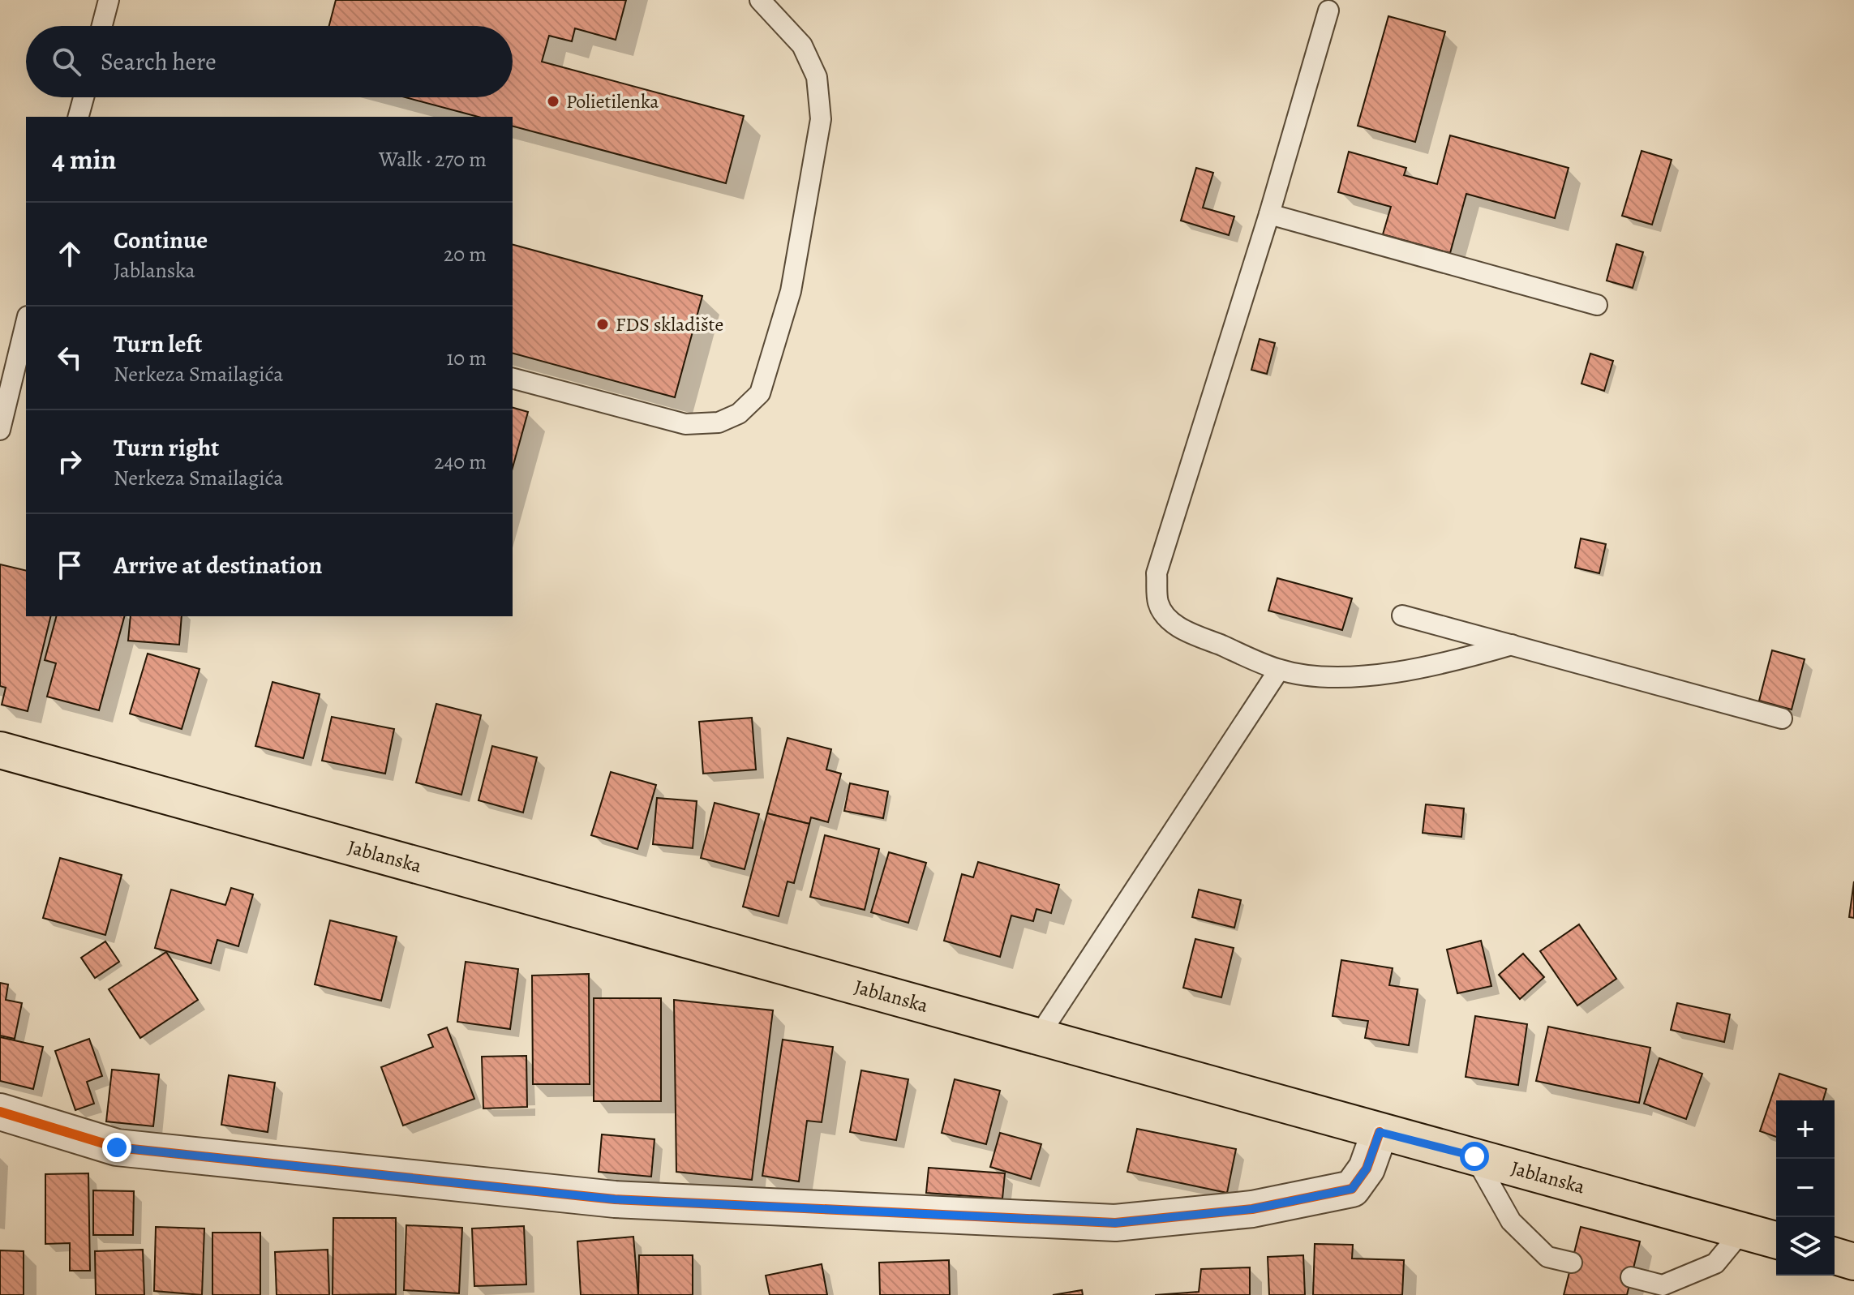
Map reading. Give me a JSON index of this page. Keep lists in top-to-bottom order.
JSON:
{
  "streets": {
    "main road": ["Jablanska"]
  },
  "places": ["Polietilenka", "FDS skladište"],
  "page": {
    "search": "Search here",
    "heading": ["4 min", "Walk · 270 m"],
    "list": [
      ["Continue", "Jablanska", "20 m"],
      ["Turn left", "Nerkeza Smailagića", "10 m"],
      ["Turn right", "Nerkeza Smailagića", "240 m"],
      "Arrive at destination"
    ],
    "map_buttons": ["+", "−"]
  }
}
